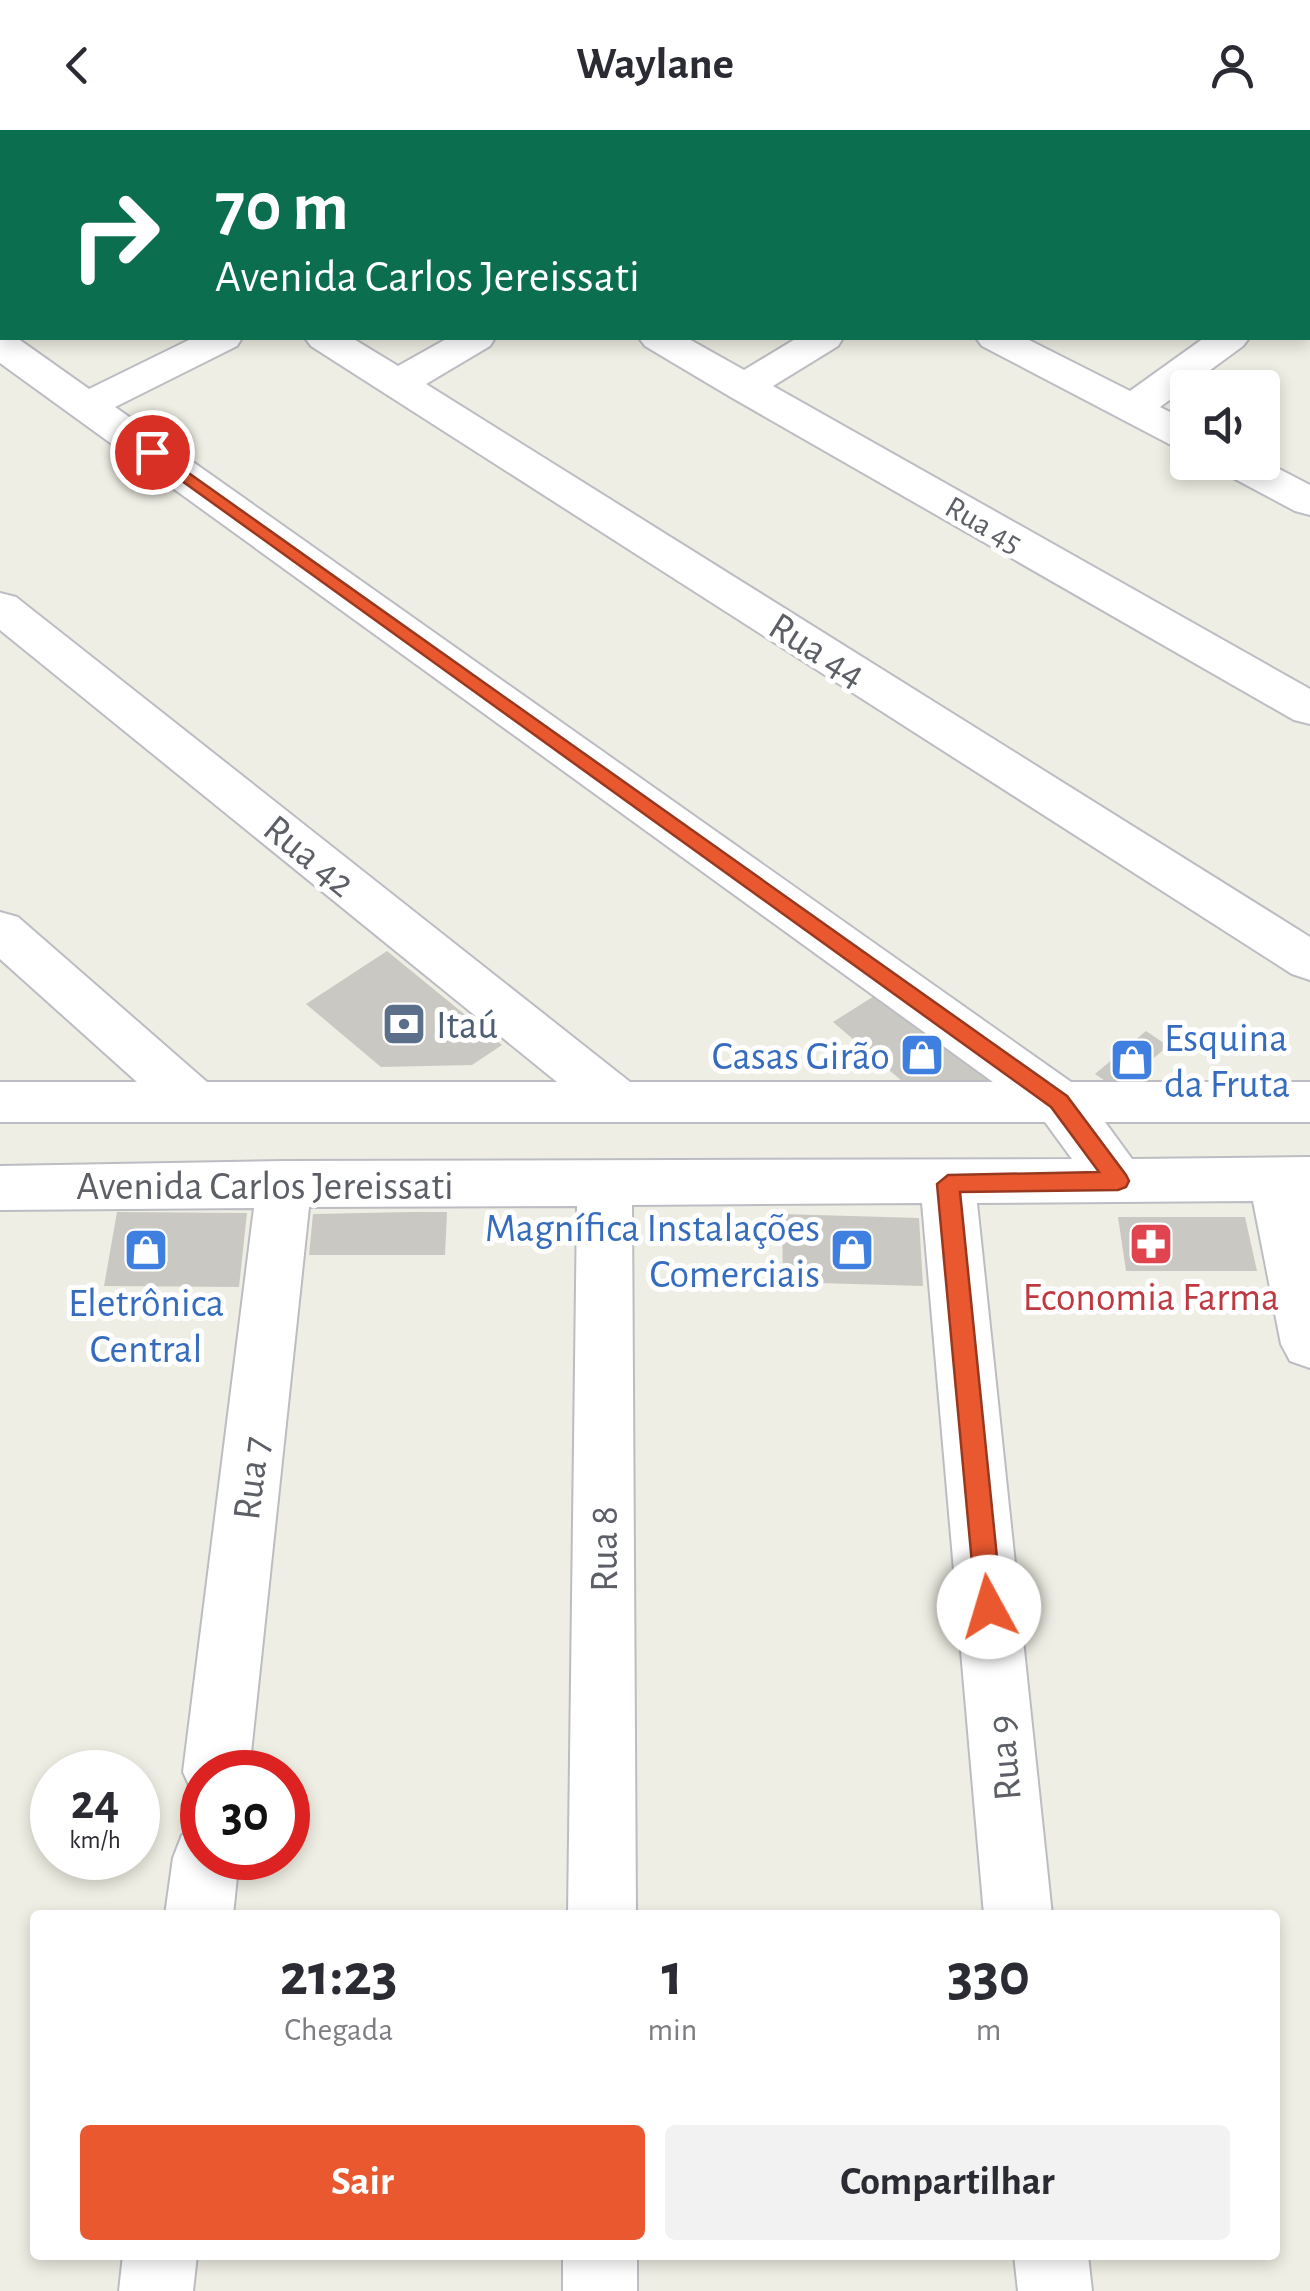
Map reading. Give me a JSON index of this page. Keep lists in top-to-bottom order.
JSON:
{
  "streets": {
    "street": [
      "Rua 45",
      "Rua 44",
      "Rua 42",
      "Avenida Carlos Jereissati",
      "Rua 7",
      "Rua 8",
      "Rua 9"
    ]
  },
  "crossings": [
    ["Rua 42", "Avenida Carlos Jereissati"],
    ["Avenida Carlos Jereissati", "Rua 7"],
    ["Avenida Carlos Jereissati", "Rua 8"],
    ["Avenida Carlos Jereissati", "Rua 9"]
  ],
  "places": {
    "bank": ["Itaú"],
    "shop": [
      "Casas Girão",
      "Esquina da Fruta",
      "Eletrônica Central",
      "Magnífica Instalações Comerciais"
    ],
    "pharmacy": ["Economia Farma"]
  },
  "page": {
    "header": "Waylane",
    "turn": ["70 m", "Avenida Carlos Jereissati"],
    "speed": "24 km/h",
    "limit": "30",
    "eta": [
      "21:23",
      "Chegada",
      "1",
      "min",
      "330",
      "m"
    ],
    "buttons": ["Sair", "Compartilhar"]
  }
}
